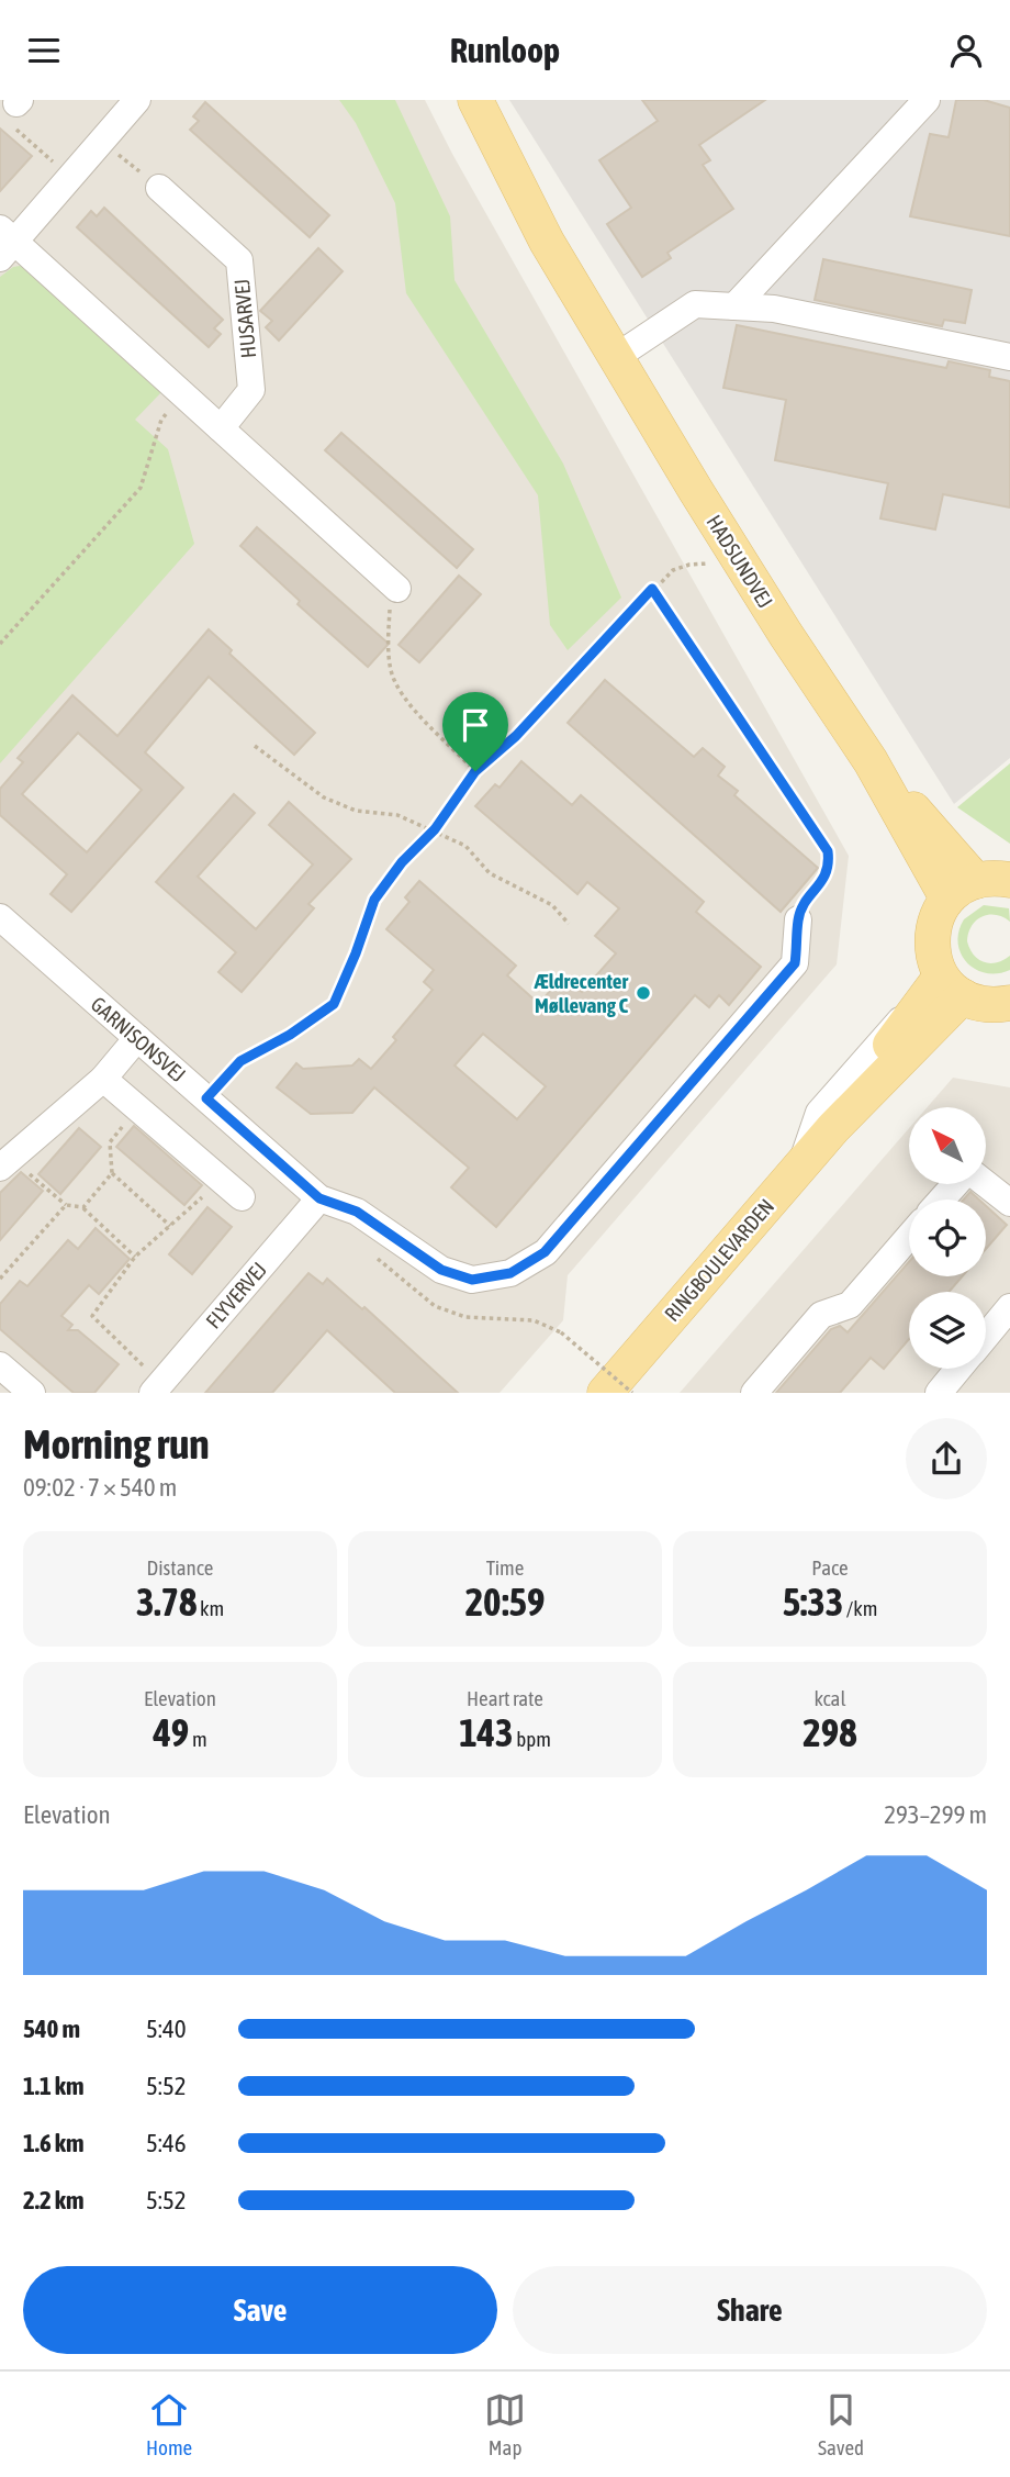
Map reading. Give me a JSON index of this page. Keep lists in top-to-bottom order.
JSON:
{
  "streets": {
    "main road": ["HADSUNDVEJ", "RINGBOULEVARDEN"],
    "street": ["HUSARVEJ", "GARNISONSVEJ", "FLYVERVEJ"]
  },
  "crossings": [
    ["GARNISONSVEJ", "FLYVERVEJ"]
  ],
  "places": ["Ældrecenter Møllevang C"],
  "north": "top left",
  "page": {
    "header": "Runloop",
    "heading": ["Morning run", "09:02 · 7 × 540 m"],
    "stats": [
      ["Distance", "3.78 km"],
      ["Time", "20:59"],
      ["Pace", "5:33 /km"],
      ["Elevation", "49 m"],
      ["Heart rate", "143 bpm"],
      ["kcal", "298"]
    ],
    "chart": ["Elevation", "293–299 m"],
    "list": [
      {
        "name": "540 m",
        "note": "5:40"
      },
      {
        "name": "1.1 km",
        "note": "5:52"
      },
      {
        "name": "1.6 km",
        "note": "5:46"
      },
      {
        "name": "2.2 km",
        "note": "5:52"
      }
    ],
    "buttons": ["Save", "Share"],
    "tabs": ["Home", "Map", "Saved"]
  }
}
